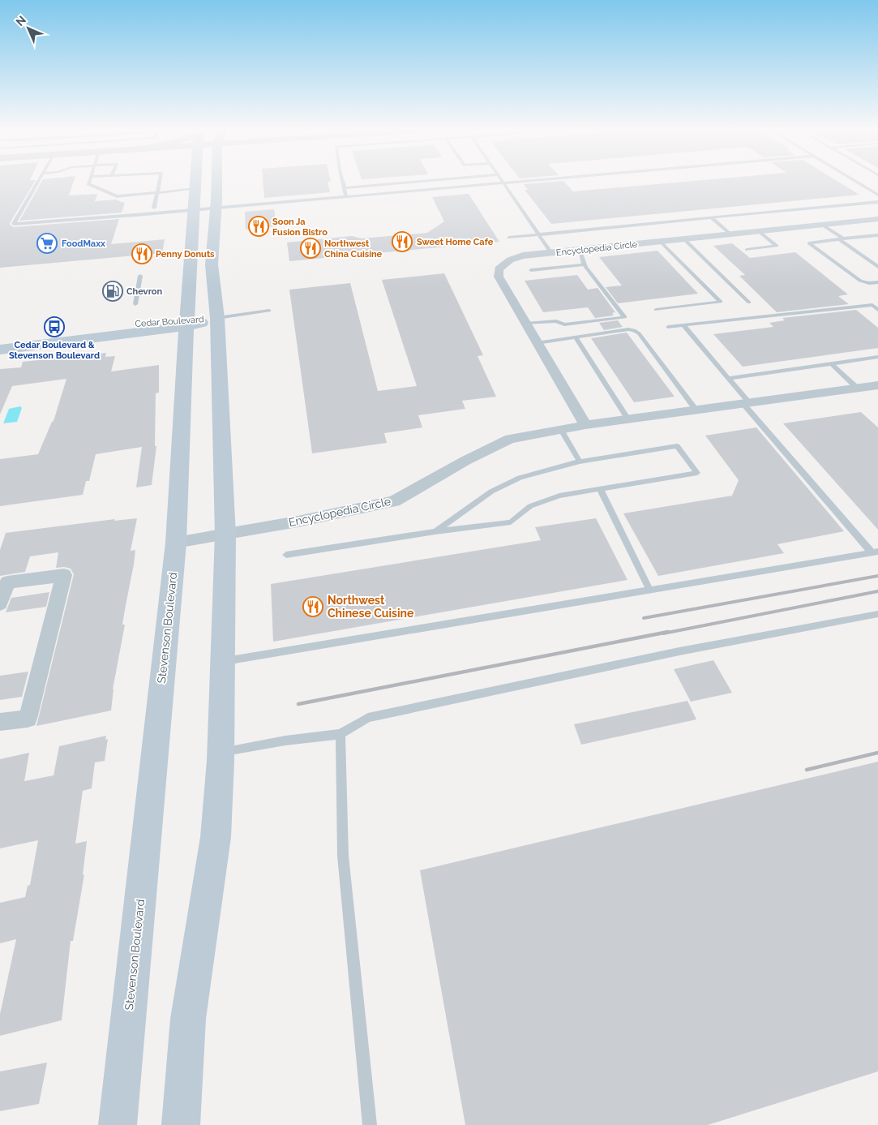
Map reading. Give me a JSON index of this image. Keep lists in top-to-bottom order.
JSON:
{
  "streets": {
    "main road": ["Cedar Boulevard", "Stevenson Boulevard"],
    "street": ["Encyclopedia Circle"]
  },
  "crossings": [
    ["Encyclopedia Circle", "Stevenson Boulevard"],
    ["Cedar Boulevard", "Stevenson Boulevard"]
  ],
  "places": {
    "restaurant": [
      "Soon Ja Fusion Bistro",
      "Sweet Home Cafe",
      "Northwest China Cuisine",
      "Penny Donuts",
      "Northwest Chinese Cuisine"
    ],
    "supermarket": ["FoodMaxx"],
    "fuel station": ["Chevron"],
    "bus stop": ["Cedar Boulevard & Stevenson Boulevard"]
  },
  "north": "top left"
}
